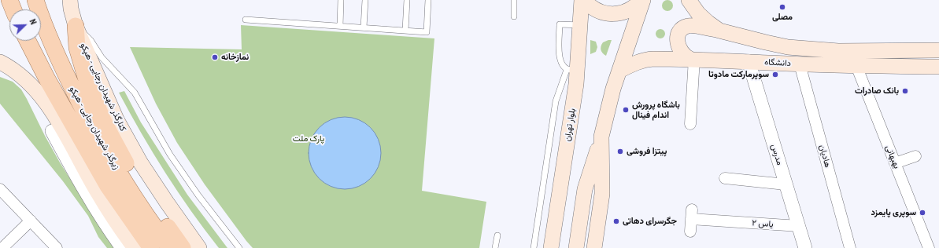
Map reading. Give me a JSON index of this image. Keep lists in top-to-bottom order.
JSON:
{
  "streets": {
    "main road": [
      "دانشگاه",
      "کنارگذر شهیدان رجایی - هپکو",
      "بلوار تهران",
      "زیرگذر شهیدان رجایی - هپکو"
    ],
    "street": [
      "مدرس",
      "هادیان",
      "بهبهانی",
      "یاس ۲"
    ]
  },
  "crossings": [
    ["دانشگاه", "مدرس"],
    ["دانشگاه", "هادیان"],
    ["دانشگاه", "بهبهانی"],
    ["مدرس", "یاس ۲"]
  ],
  "parks": ["پارک ملت"],
  "places": [
    "مصلی",
    "نمازخانه",
    "سوپرمارکت مادوتا",
    "بانک صادرات",
    "باشگاه پرورش اندام فینال",
    "پیتزا فروشی",
    "سوپری پایمزد",
    "جگرسرای دهاتی"
  ],
  "north": "top right"
}
